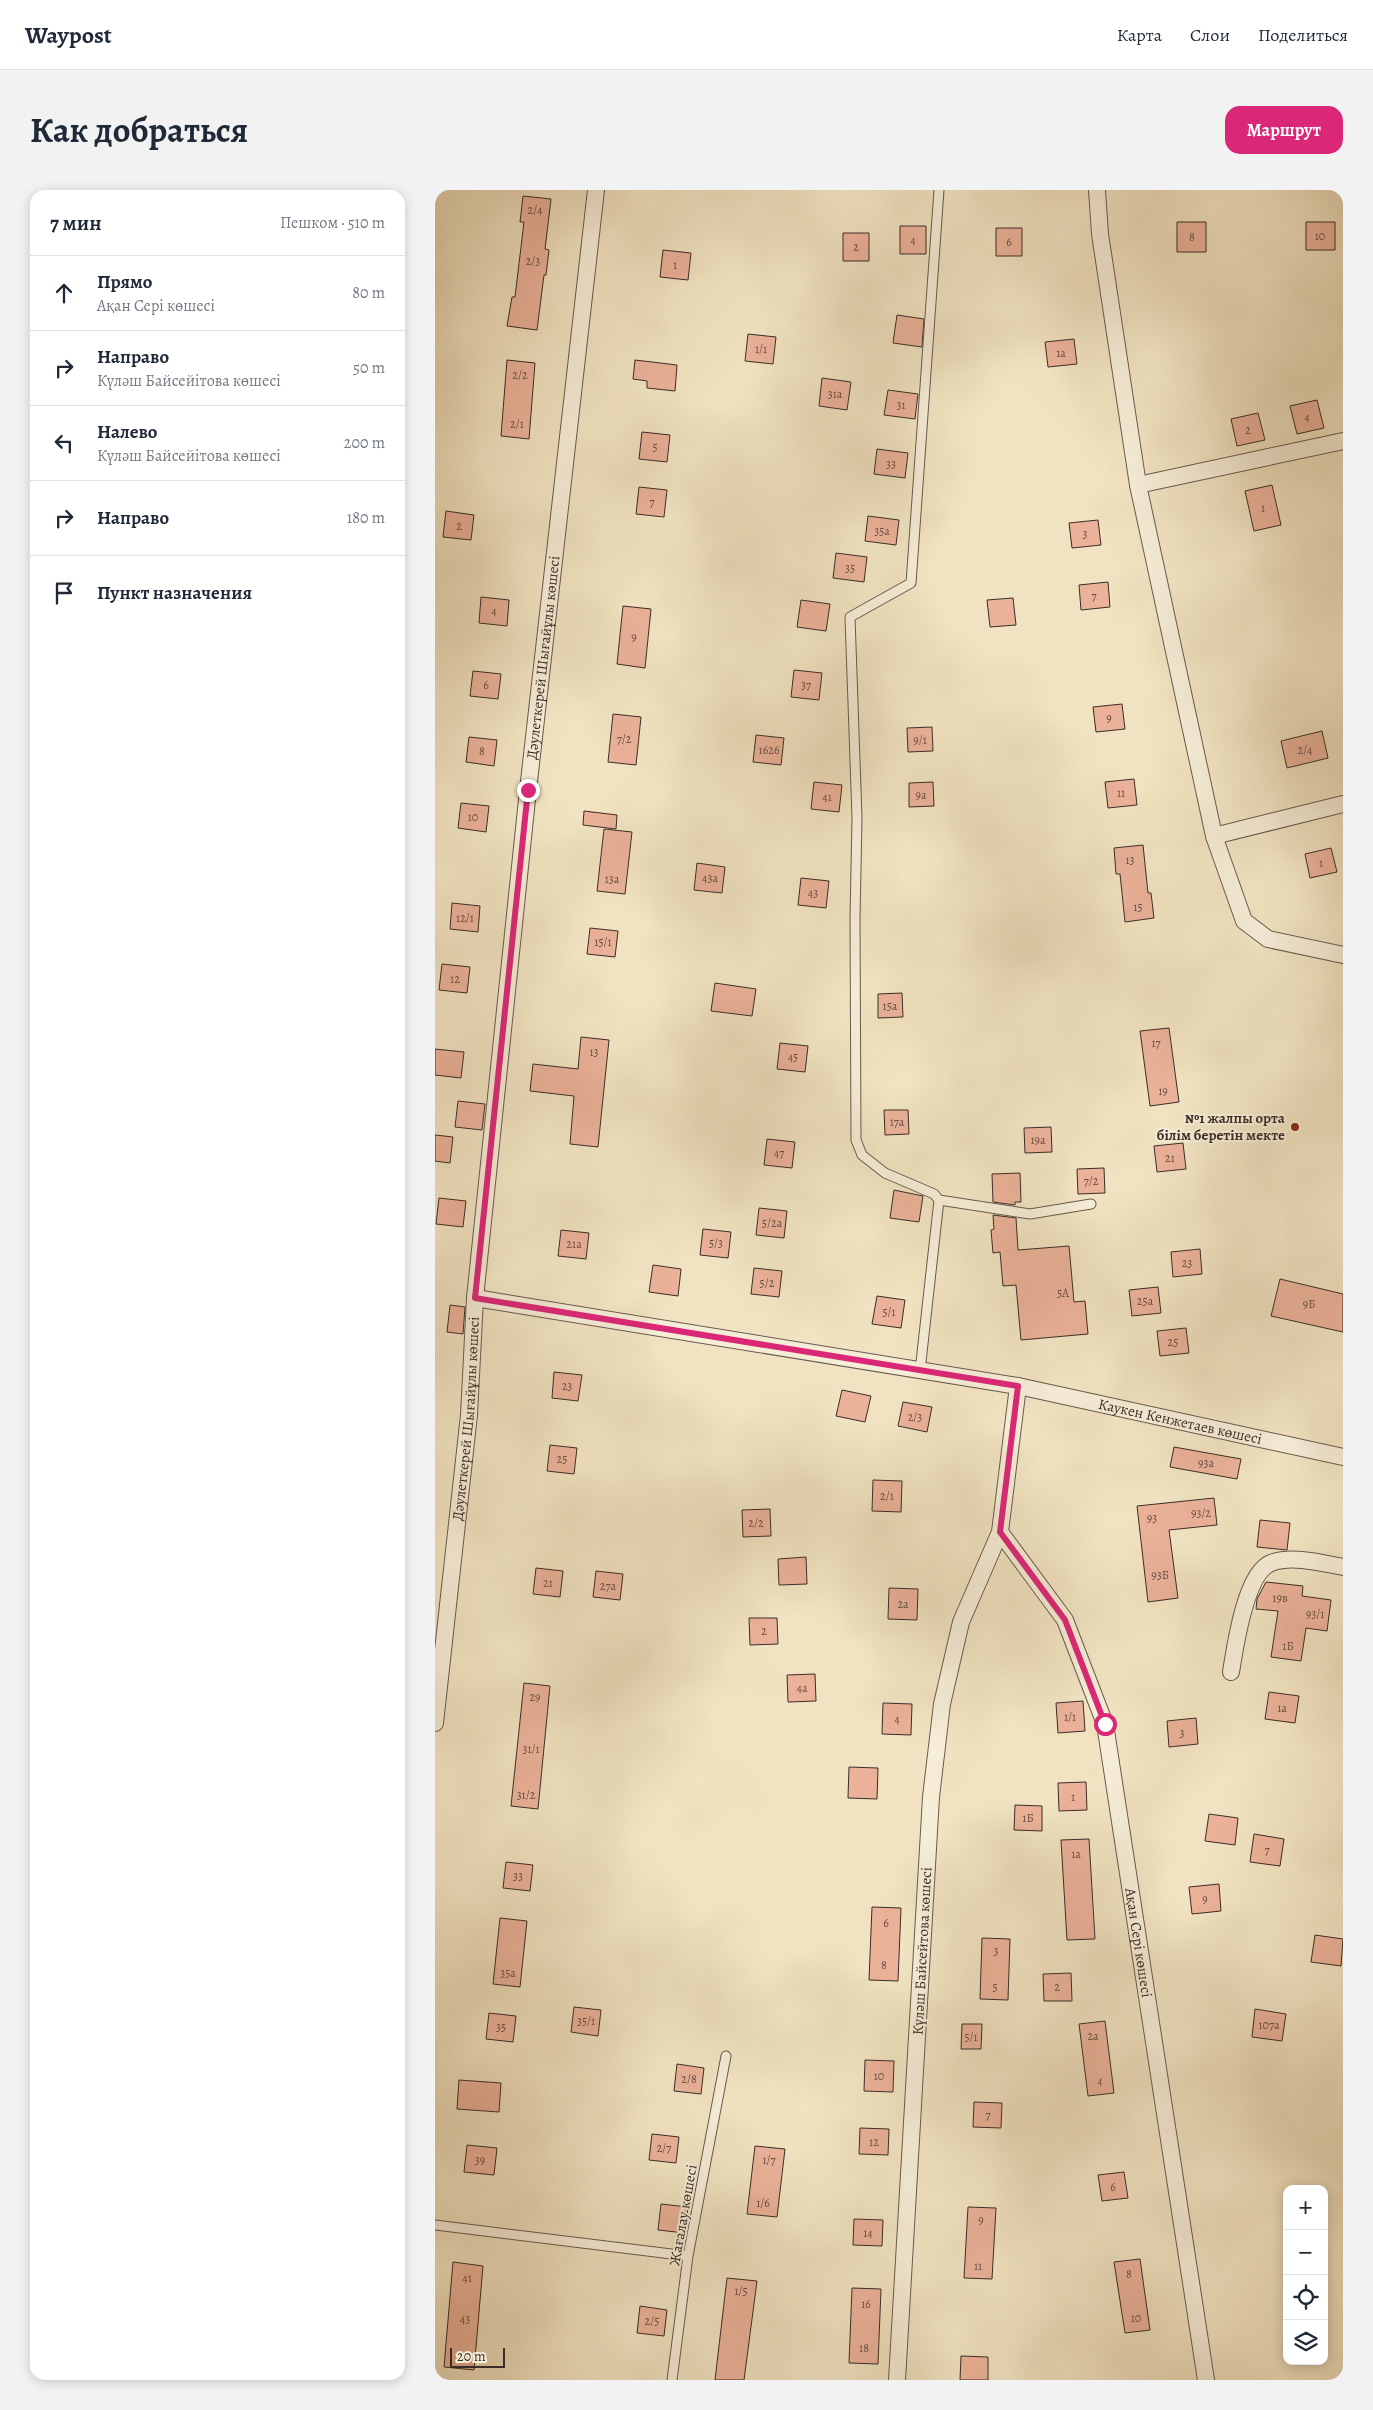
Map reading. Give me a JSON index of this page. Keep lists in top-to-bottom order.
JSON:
{
  "streets": {
    "street": [
      "Дәулеткерей Шығайұлы көшесі",
      "Каукен Кенжетаев көшесі",
      "Ақан Сері көшесі",
      "Күләш Байсейтова көшесі"
    ],
    "lane": ["Жағалау көшесі"]
  },
  "crossings": [
    ["Дәулеткерей Шығайұлы көшесі", "Каукен Кенжетаев көшесі"],
    ["Каукен Кенжетаев көшесі", "Күләш Байсейтова көшесі"],
    ["Ақан Сері көшесі", "Күләш Байсейтова көшесі"]
  ],
  "places": ["№1 жалпы орта білім беретін мекте"],
  "house_numbers": [
    "2/4",
    "10",
    "8",
    "4",
    "6",
    "2",
    "2/3",
    "1",
    "1/1",
    "1а",
    "2/2",
    "31а",
    "31",
    "4",
    "2/1",
    "2",
    "5",
    "33",
    "7",
    "1",
    "2",
    "35а",
    "3",
    "35",
    "7",
    "4",
    "9",
    "6",
    "37",
    "9",
    "7/2",
    "9/1",
    "1626",
    "2/4",
    "8",
    "11",
    "9а",
    "41",
    "10",
    "13",
    "1",
    "43а",
    "13а",
    "43",
    "15",
    "12/1",
    "15/1",
    "12",
    "15а",
    "17",
    "13",
    "45",
    "19",
    "17а",
    "19а",
    "47",
    "21",
    "7/2",
    "5/2а",
    "5/3",
    "21а",
    "23",
    "5/2",
    "5А",
    "25а",
    "9Б",
    "5/1",
    "25",
    "23",
    "2/3",
    "25",
    "93а",
    "2/1",
    "93/2",
    "93",
    "2/2",
    "93Б",
    "21",
    "27а",
    "19в",
    "2а",
    "93/1",
    "2",
    "1Б",
    "4а",
    "29",
    "1а",
    "1/1",
    "4",
    "3",
    "31/1",
    "31/2",
    "1",
    "1Б",
    "7",
    "1а",
    "33",
    "9",
    "6",
    "3",
    "8",
    "35а",
    "5",
    "2",
    "35/1",
    "107а",
    "35",
    "2а",
    "5/1",
    "10",
    "2/8",
    "4",
    "7",
    "12",
    "2/7",
    "39",
    "1/7",
    "6",
    "1/6",
    "9",
    "14",
    "11",
    "8",
    "41",
    "1/5",
    "16",
    "10",
    "43",
    "2/5",
    "18"
  ],
  "scale_bar": "20 m",
  "page": {
    "header": "Waypost",
    "nav": ["Карта", "Слои", "Поделиться"],
    "title": "Как добраться",
    "buttons": "Маршрут",
    "heading": ["7 мин", "Пешком · 510 m"],
    "list": [
      ["Прямо", "Ақан Сері көшесі", "80 m"],
      ["Направо", "Күләш Байсейітова көшесі", "50 m"],
      ["Налево", "Күләш Байсейітова көшесі", "200 m"],
      ["Направо", "180 m"],
      "Пункт назначения"
    ],
    "map_buttons": ["+", "−"],
    "scale": "20 m"
  }
}
